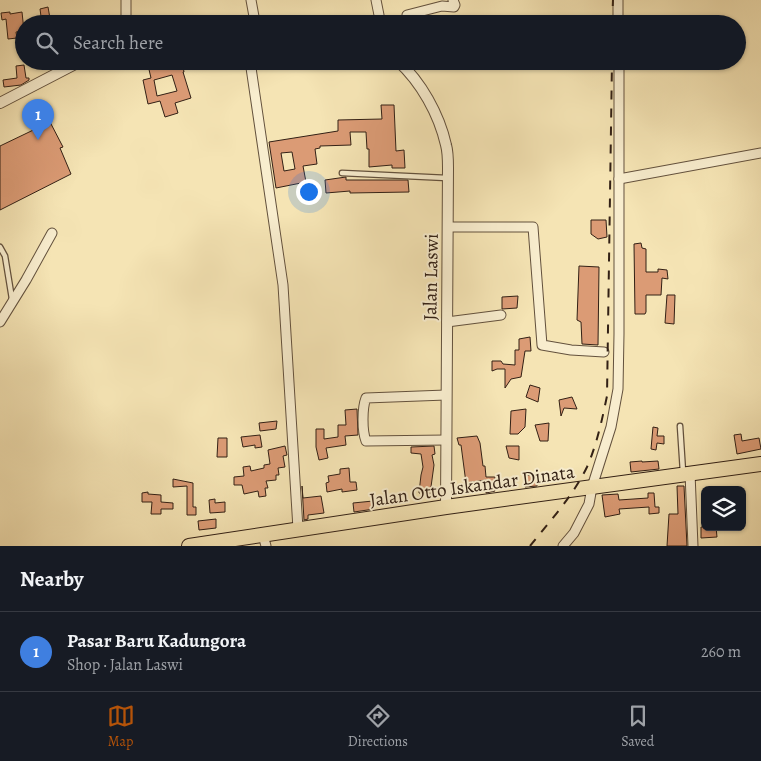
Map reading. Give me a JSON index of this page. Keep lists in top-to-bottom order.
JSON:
{
  "streets": {
    "main road": ["Jalan Otto Iskandar Dinata"],
    "street": ["Jalan Laswi"]
  },
  "crossings": [
    ["Jalan Laswi", "Jalan Otto Iskandar Dinata"]
  ],
  "page": {
    "search": "Search here",
    "pins": "1",
    "heading": "Nearby",
    "list": [
      {
        "mark": "1",
        "name": "Pasar Baru Kadungora",
        "note": "Shop · Jalan Laswi",
        "value": "260 m"
      }
    ],
    "nav": ["Map", "Directions", "Saved"]
  }
}
